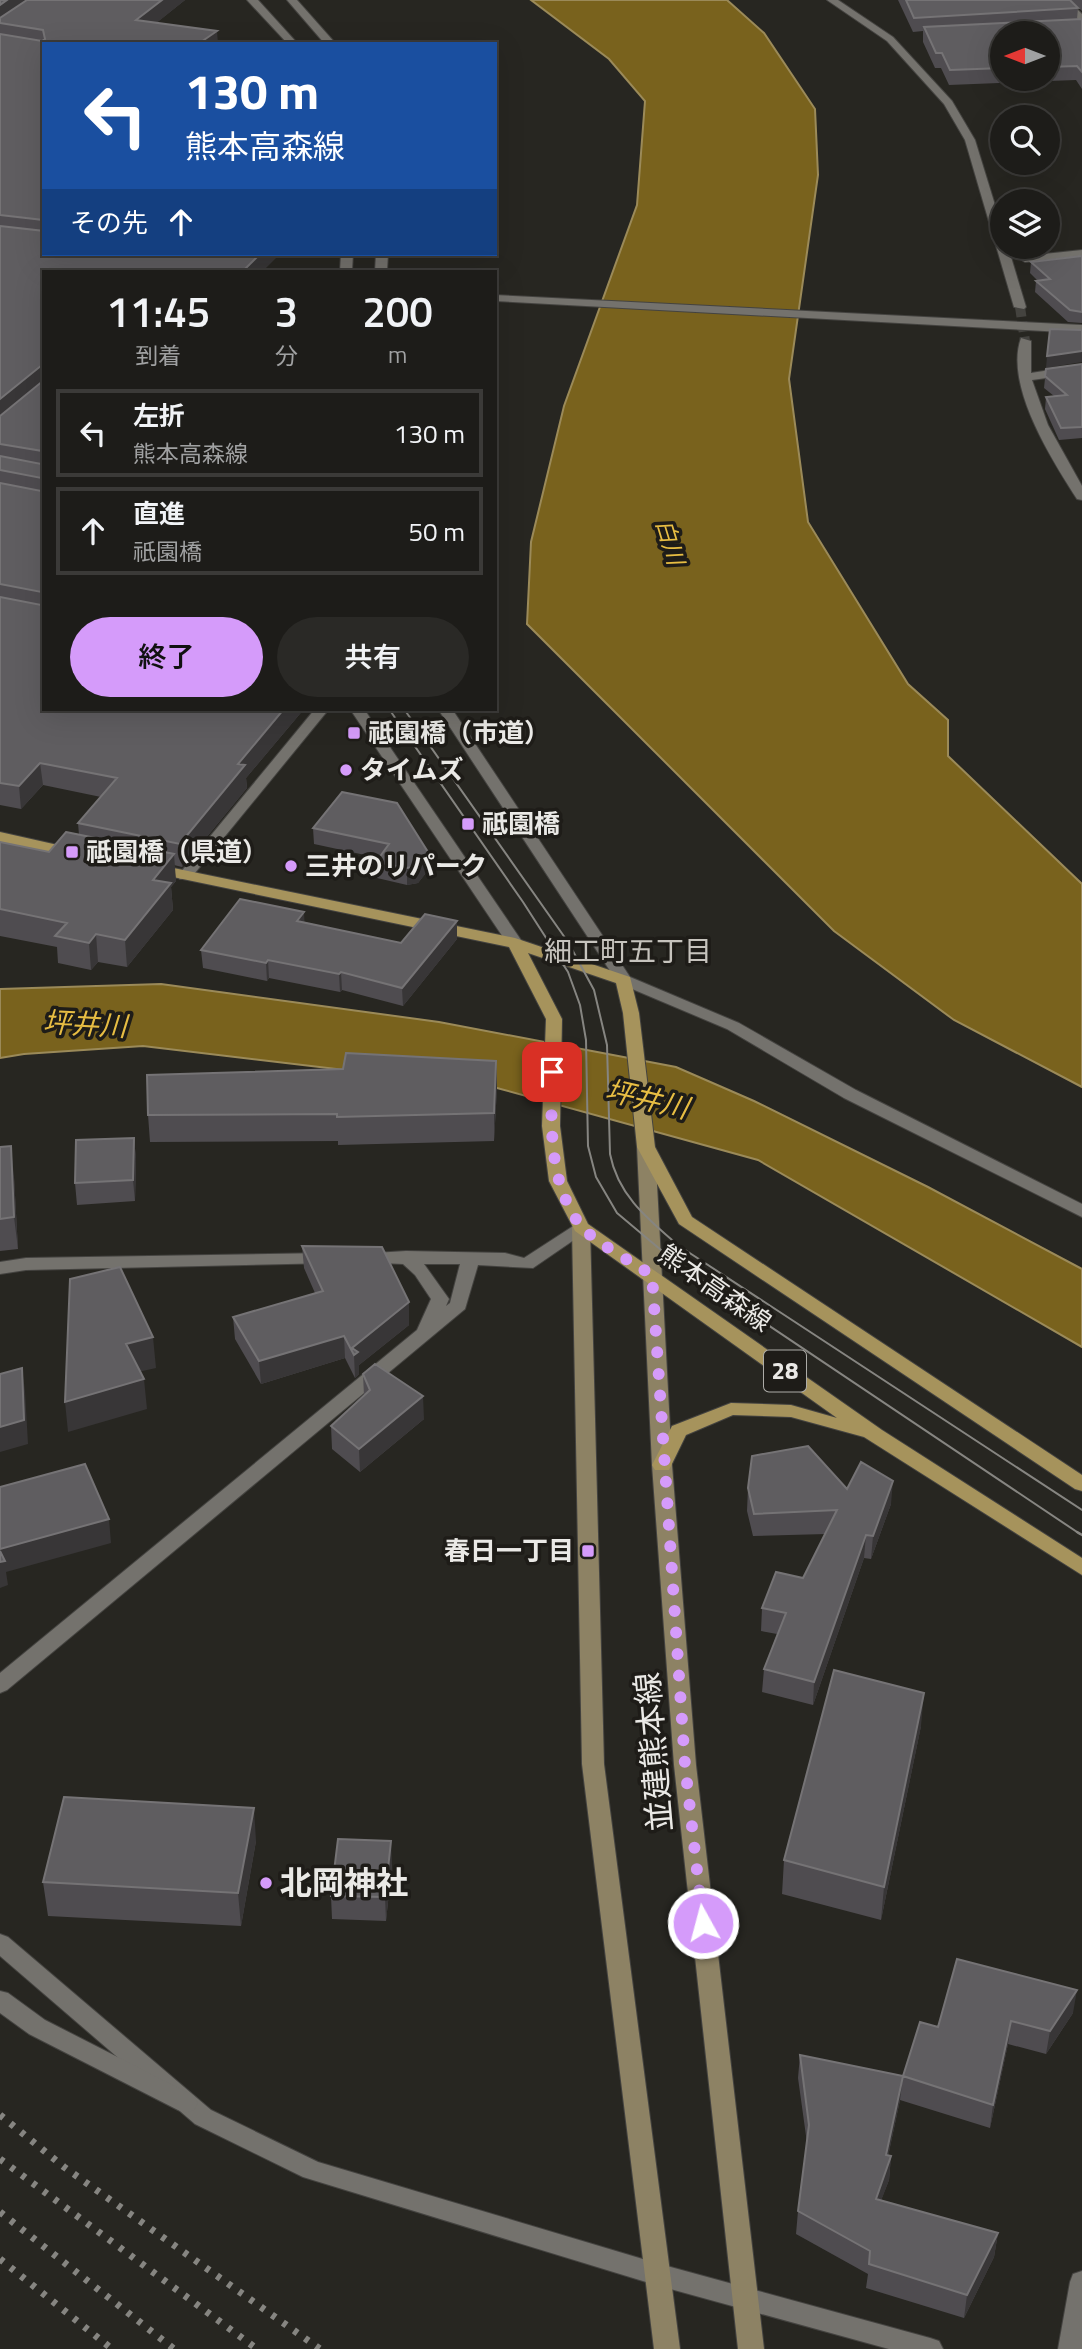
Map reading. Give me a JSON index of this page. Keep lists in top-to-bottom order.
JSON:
{
  "streets": {
    "main road": ["熊本高森線", "28", "並建熊本線"]
  },
  "crossings": [
    ["熊本高森線", "並建熊本線"]
  ],
  "districts": ["細工町五丁目"],
  "water": ["白川", "坪井川"],
  "places": {
    "transit": [
      "祗園橋（市道）",
      "祗園橋",
      "祗園橋（県道）",
      "春日一丁目"
    ],
    "other": ["タイムズ", "三井のリパーク", "北岡神社"]
  },
  "north": "left",
  "page": {
    "turn": ["130 m", "熊本高森線"],
    "then": "その先",
    "eta": [
      "11:45",
      "到着",
      "3",
      "分",
      "200",
      "m"
    ],
    "list": [
      {
        "name": "左折",
        "note": "熊本高森線",
        "value": "130 m"
      },
      {
        "name": "直進",
        "note": "祇園橋",
        "value": "50 m"
      }
    ],
    "buttons": ["終了", "共有"]
  }
}
